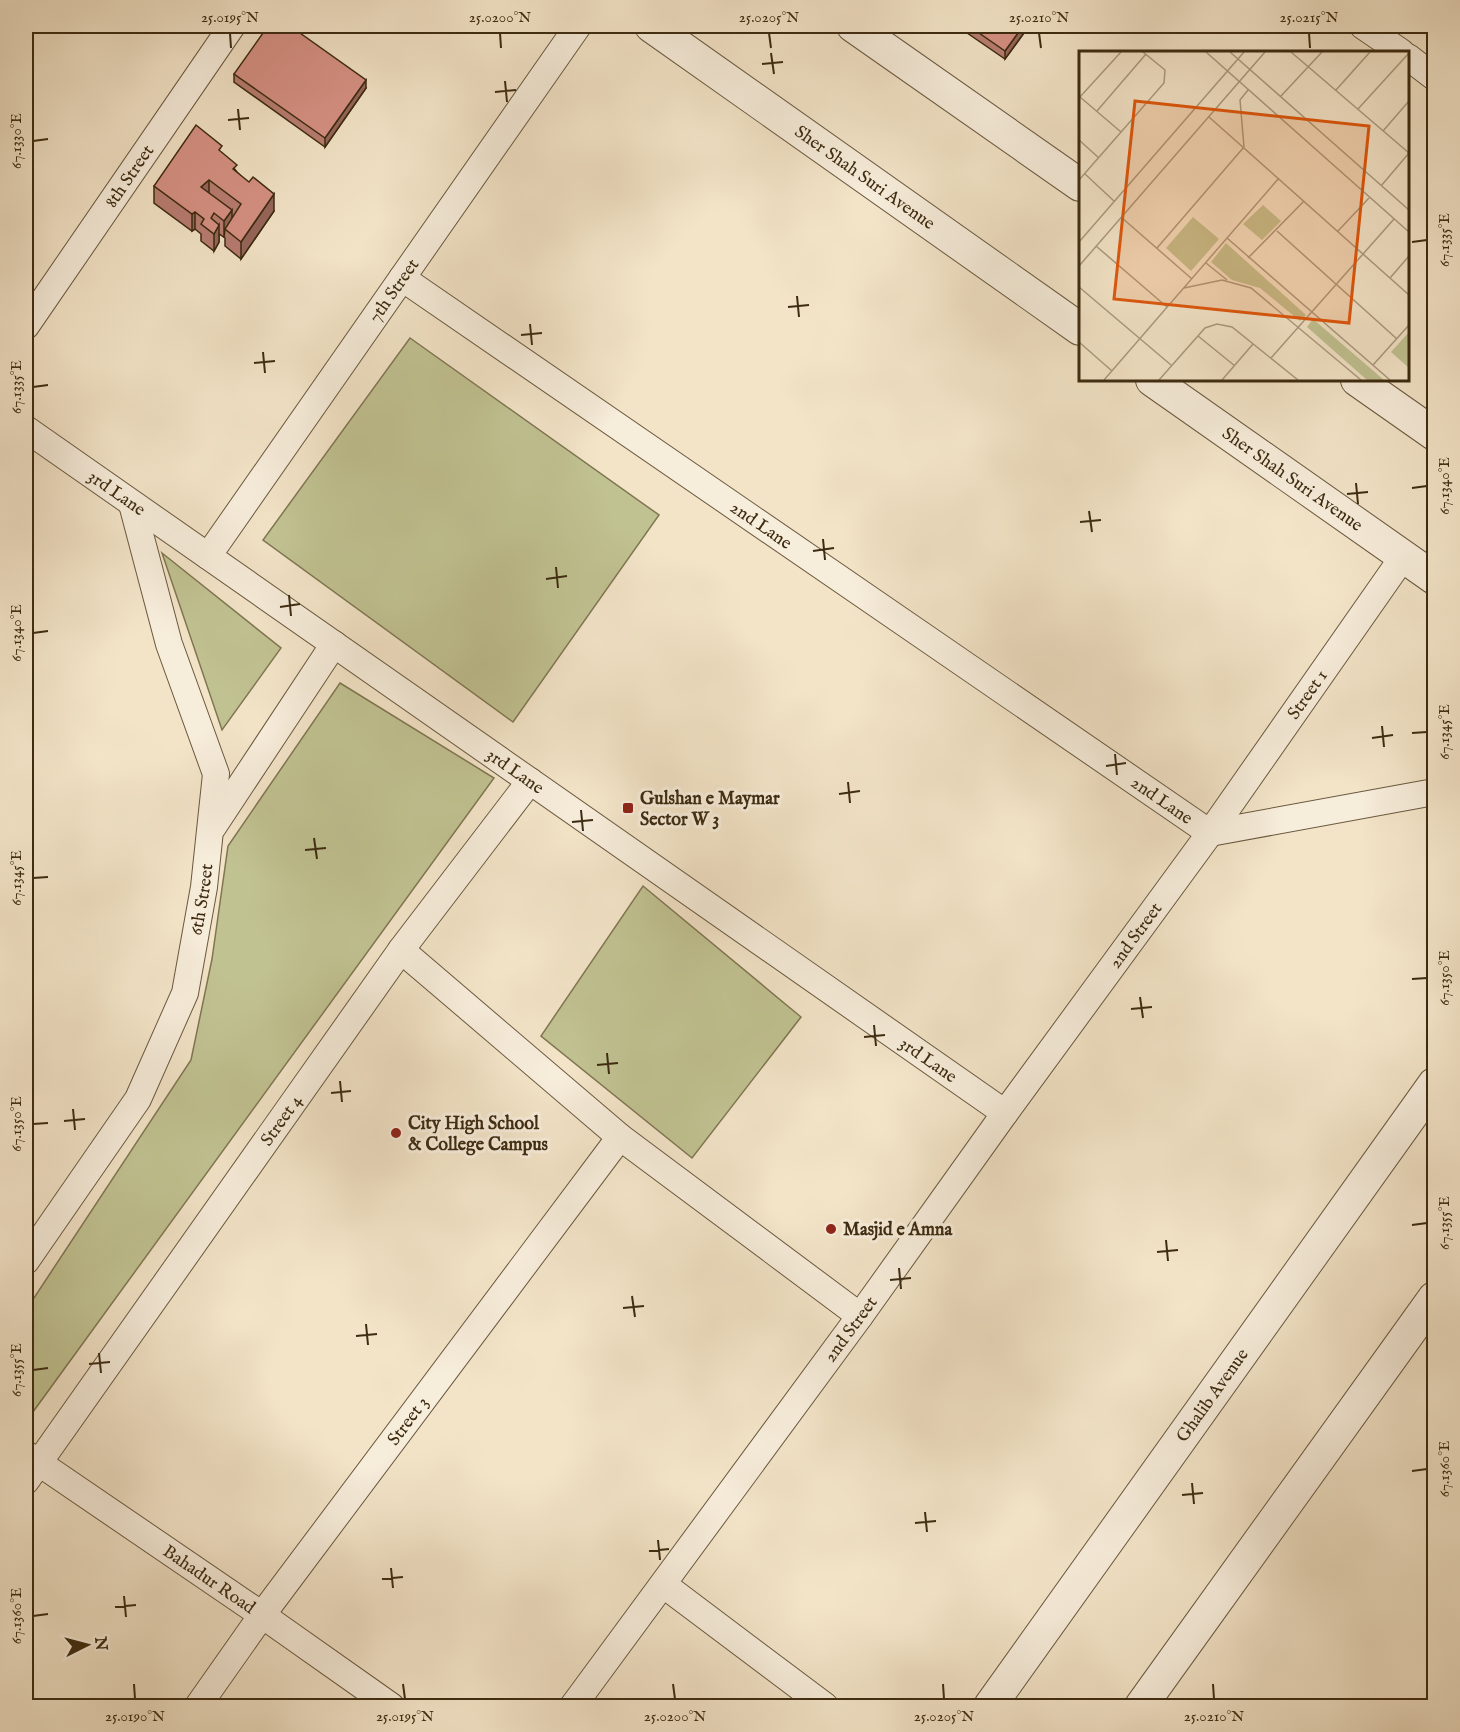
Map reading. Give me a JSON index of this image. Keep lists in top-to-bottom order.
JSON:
{
  "streets": {
    "street": [
      "8th Street",
      "Sher Shah Suri Avenue",
      "7th Street",
      "3rd Lane",
      "2nd Lane",
      "Street 1",
      "6th Street",
      "2nd Street",
      "Street 4",
      "Ghalib Avenue",
      "Street 3",
      "Bahadur Road"
    ]
  },
  "crossings": [
    ["Sher Shah Suri Avenue", "Street 1"],
    ["7th Street", "3rd Lane"],
    ["7th Street", "2nd Lane"],
    ["3rd Lane", "6th Street"],
    ["3rd Lane", "2nd Street"],
    ["3rd Lane", "Street 4"],
    ["2nd Lane", "Street 1"],
    ["2nd Lane", "2nd Street"],
    ["Street 1", "2nd Street"],
    ["Street 4", "Bahadur Road"],
    ["Street 3", "Bahadur Road"]
  ],
  "places": {
    "transit": ["Gulshan e Maymar Sector W 3"],
    "other": ["City High School & College Campus", "Masjid e Amna"]
  },
  "north": "right",
  "coordinates": [
    "25.0195°N",
    "25.0200°N",
    "25.0205°N",
    "25.0210°N",
    "25.0215°N",
    "67.1330°E",
    "67.1335°E",
    "67.1340°E",
    "67.1345°E",
    "67.1350°E",
    "67.1355°E",
    "67.1360°E",
    "25.0190°N"
  ]
}
